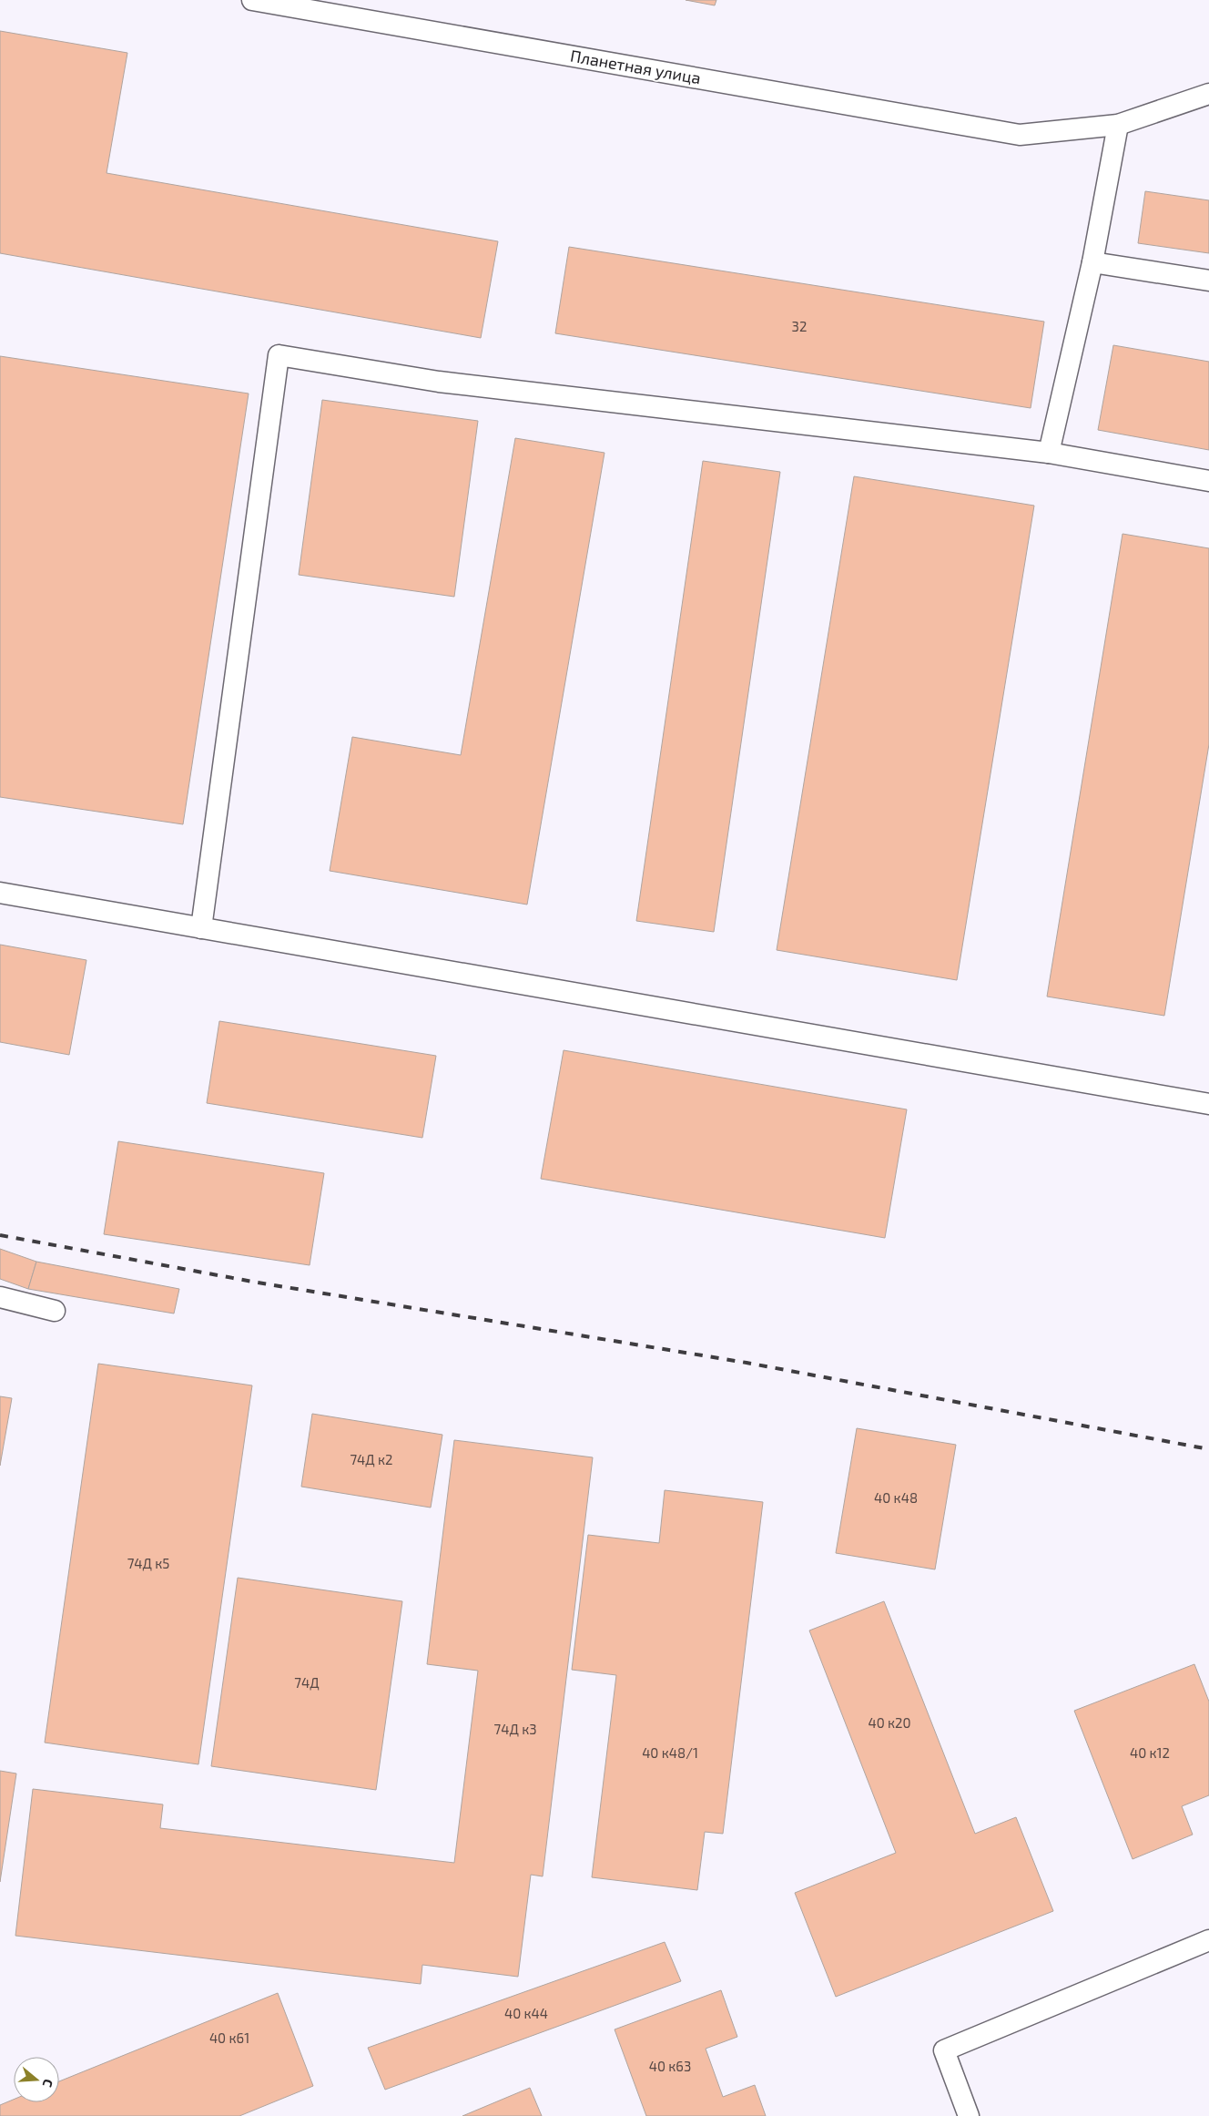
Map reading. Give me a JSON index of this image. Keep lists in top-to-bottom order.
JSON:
{
  "streets": {
    "lane": ["Планетная улица"]
  },
  "house_numbers": [
    "32",
    "74Д к2",
    "40 к48",
    "74Д к5",
    "74Д",
    "40 к20",
    "74Д к3",
    "40 к48/1",
    "40 к12",
    "40 к44",
    "40 к61",
    "40 к63"
  ],
  "north": "right"
}
